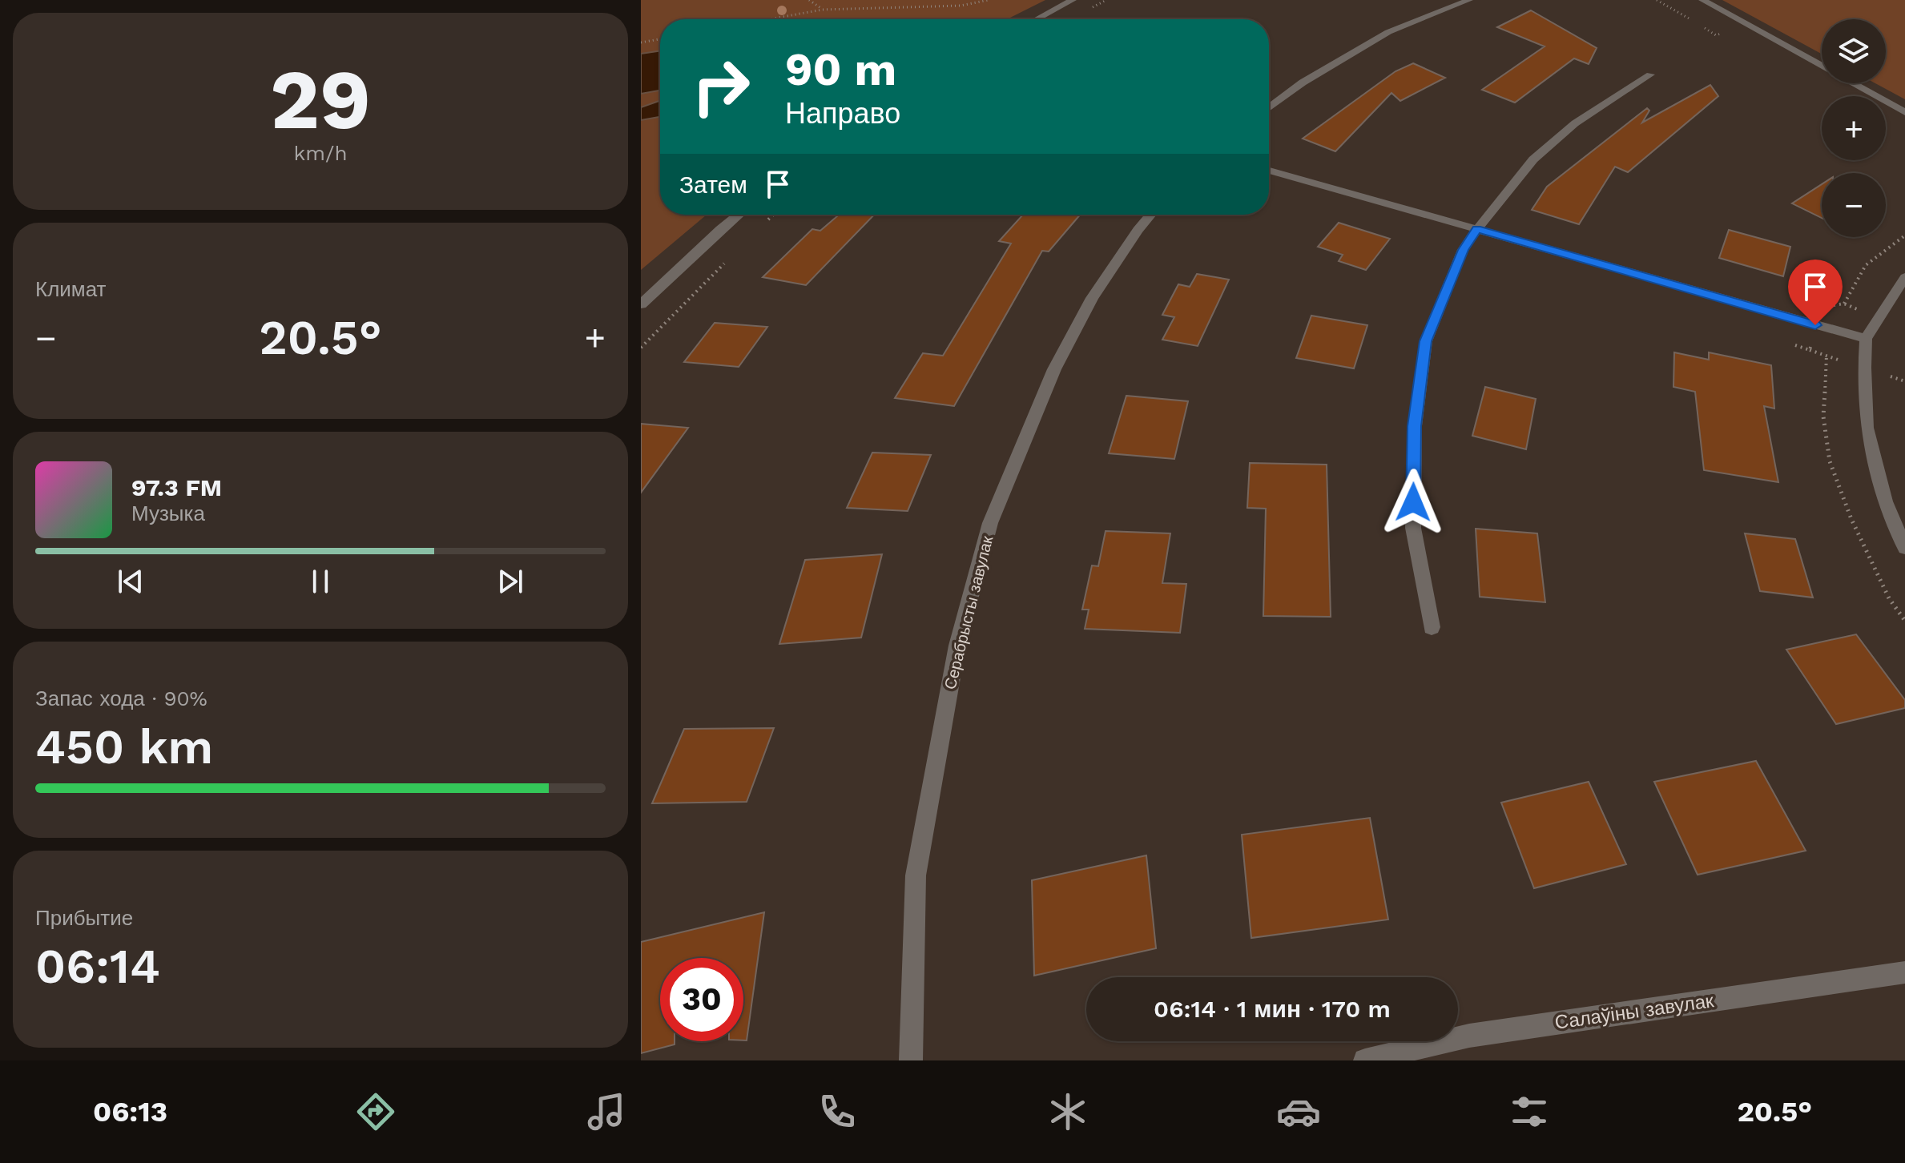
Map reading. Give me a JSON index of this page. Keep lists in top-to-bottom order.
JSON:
{
  "streets": {
    "street": ["Серабрысты завулак", "Салаўіны завулак"]
  },
  "page": {
    "tile": [
      ["29", "km/h"],
      "Климат",
      ["Запас хода · 90%", "450 km"],
      ["Прибытие", "06:14"]
    ],
    "map_buttons": ["+", "−"],
    "turn": ["90 m", "Направо"],
    "then": "Затем",
    "heat": ["−", "20.5°", "+"],
    "song": ["97.3 FM", "Музыка"],
    "limit": "30",
    "trip": "06:14 · 1 мин · 170 m",
    "tabs": ["06:13", "20.5°"]
  }
}
